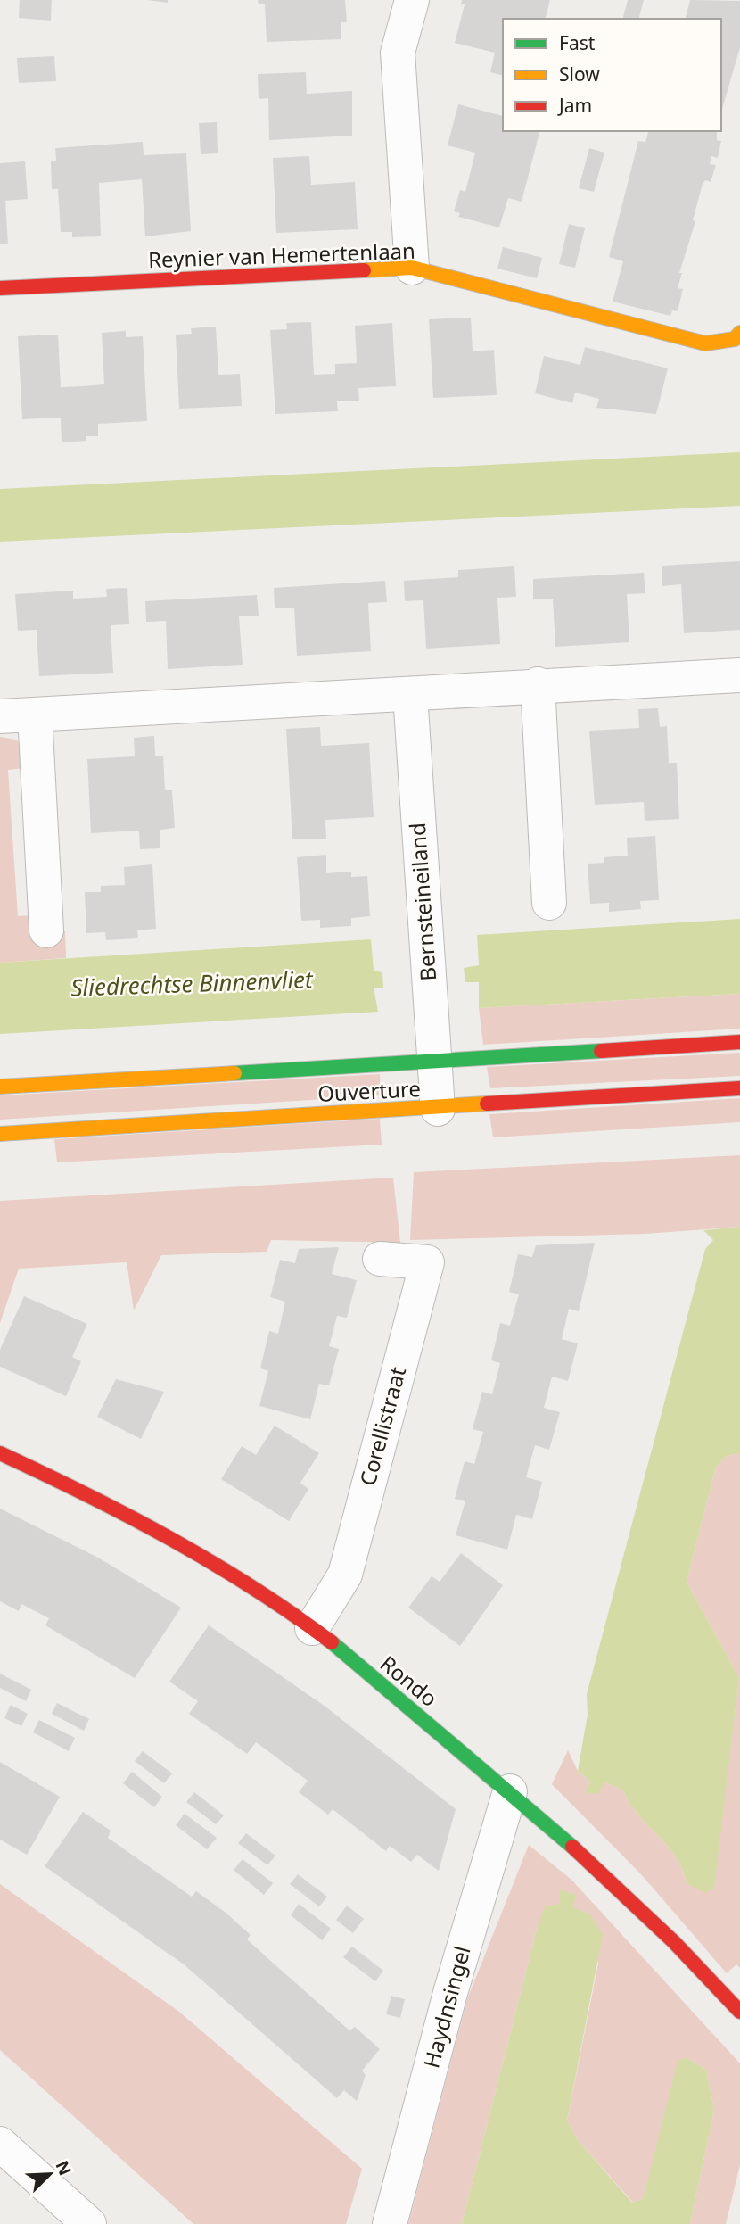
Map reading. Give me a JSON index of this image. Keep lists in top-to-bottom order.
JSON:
{
  "streets": {
    "street": [
      "Reynier van Hemertenlaan",
      "Bernsteineiland",
      "Ouverture",
      "Corellistraat",
      "Rondo",
      "Haydnsingel"
    ]
  },
  "crossings": [
    ["Bernsteineiland", "Ouverture"],
    ["Corellistraat", "Rondo"],
    ["Rondo", "Haydnsingel"]
  ],
  "water": ["Sliedrechtse Binnenvliet"],
  "legend": ["Fast", "Slow", "Jam"],
  "north": "top right"
}
